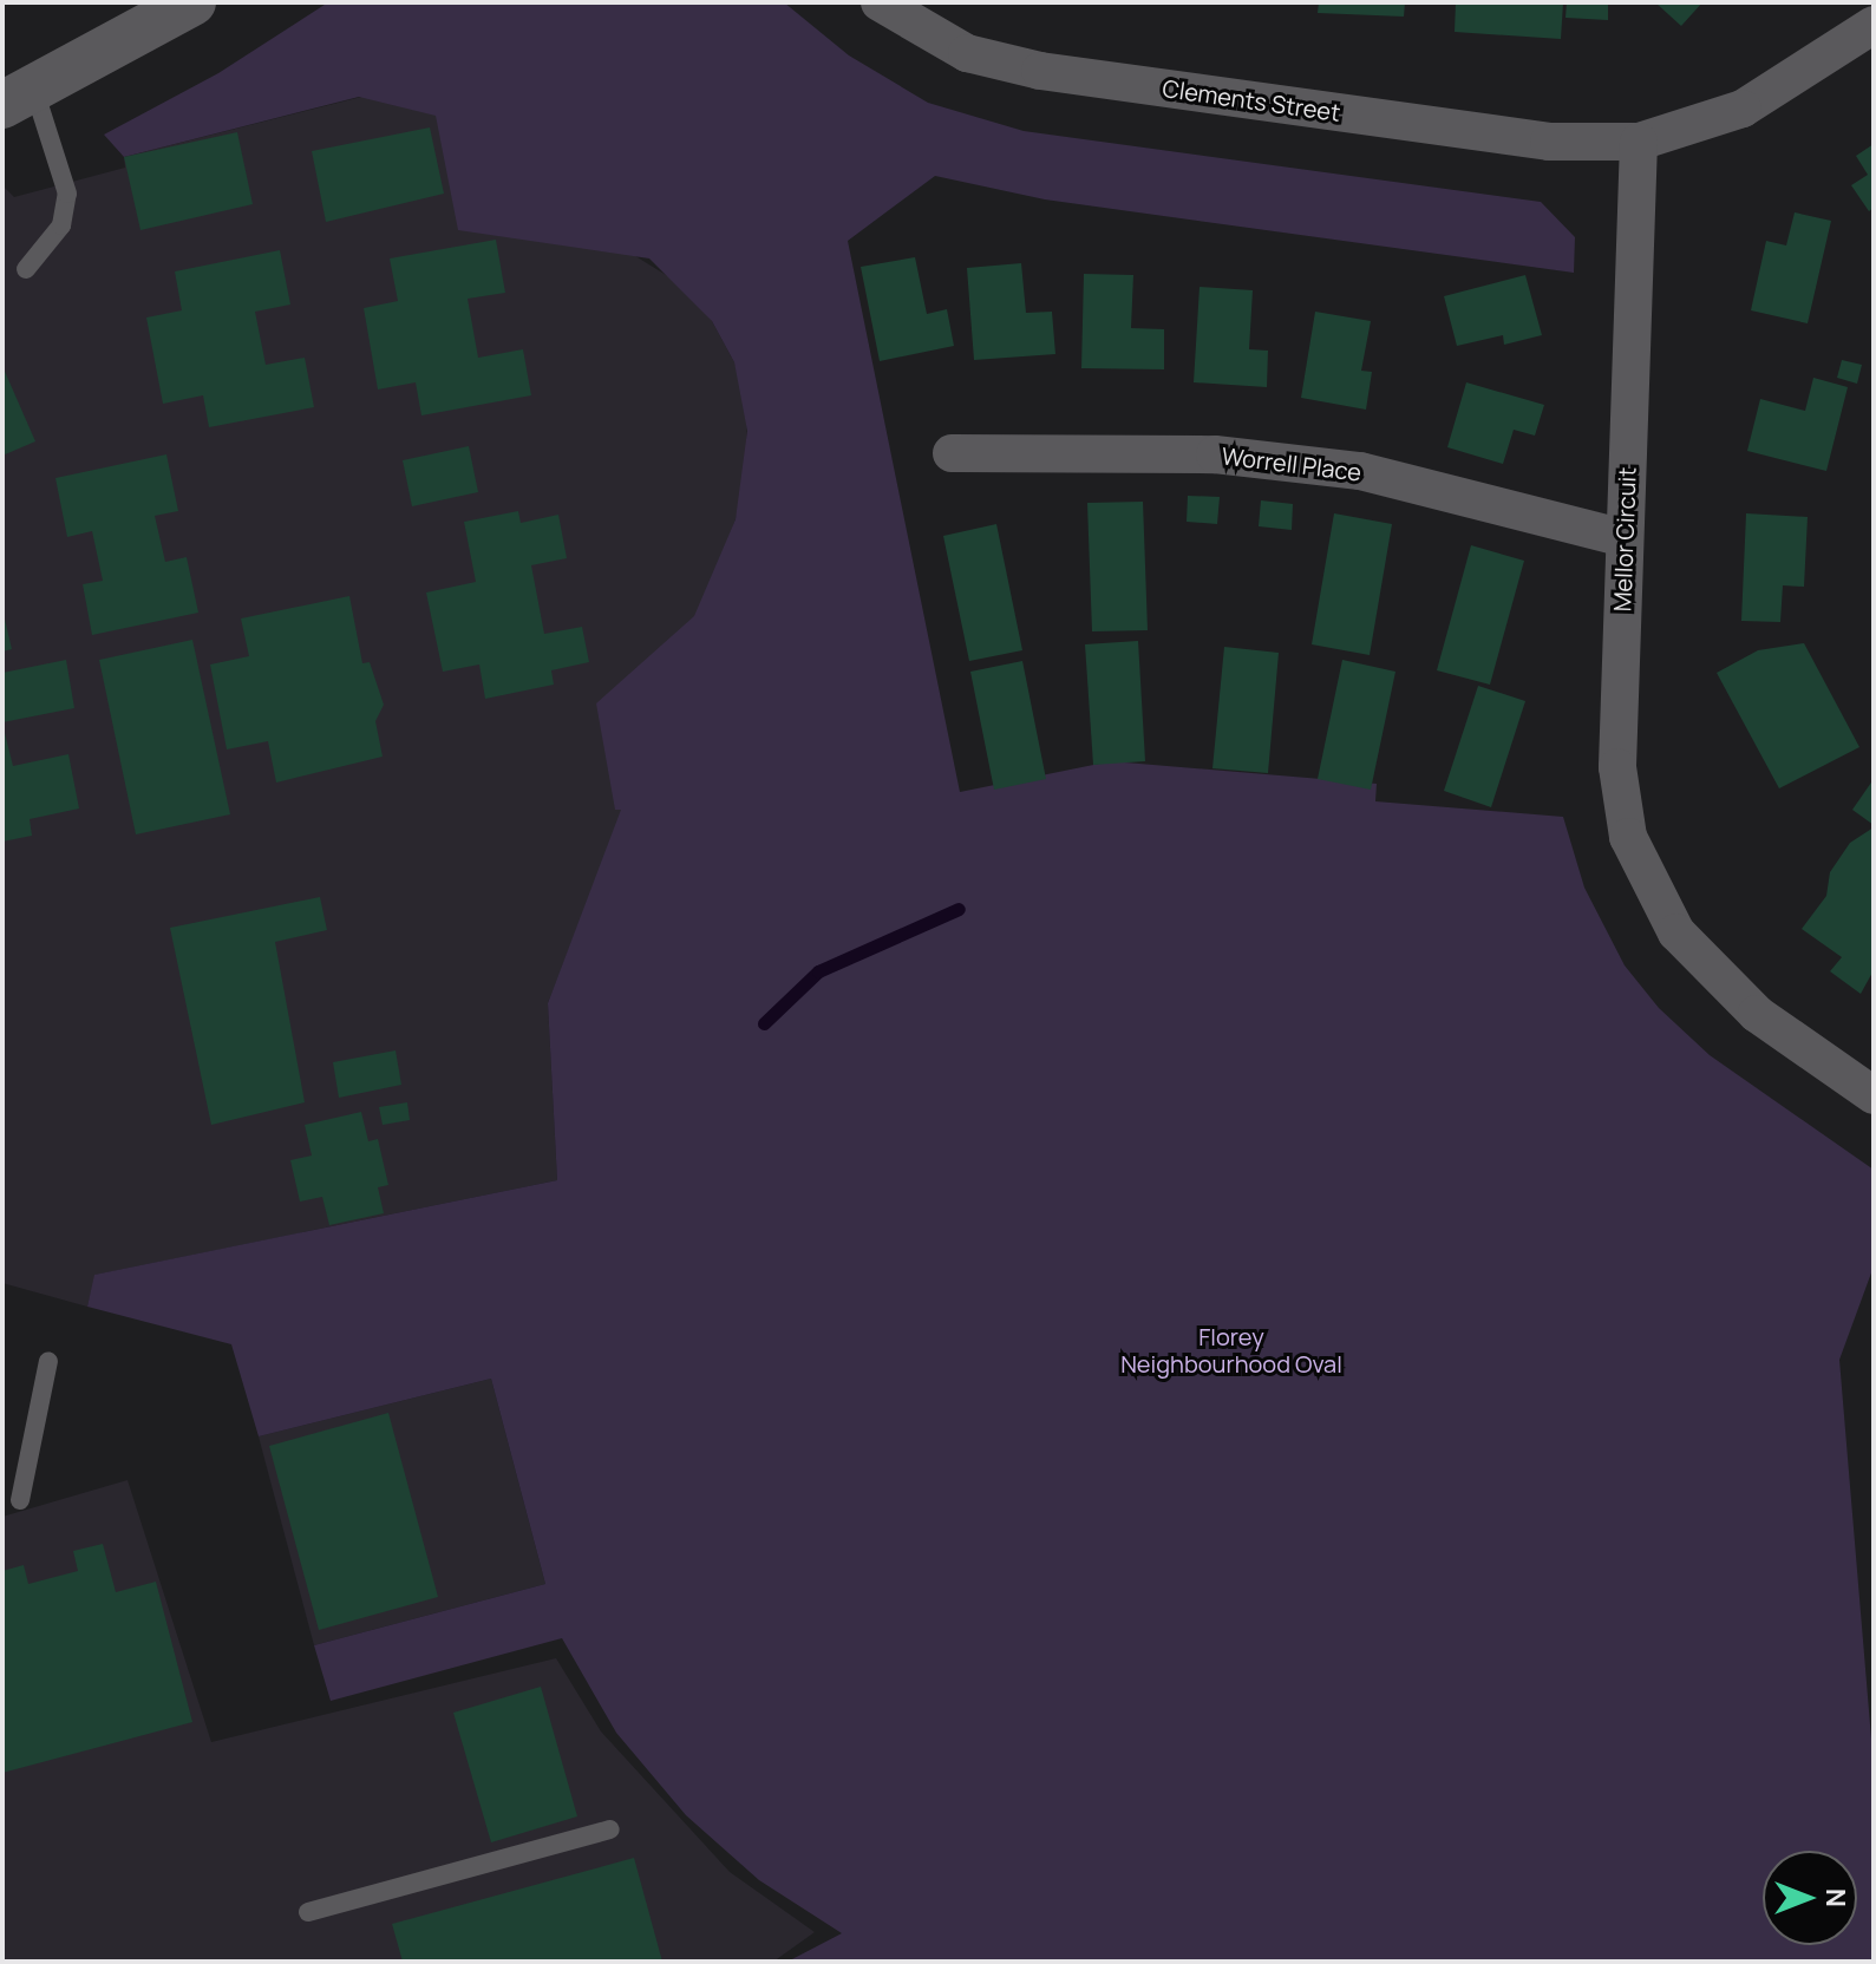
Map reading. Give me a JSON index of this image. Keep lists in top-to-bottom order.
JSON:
{
  "streets": {
    "street": ["Clements Street", "Worrell Place", "Mellor Circuit"]
  },
  "crossings": [
    ["Clements Street", "Mellor Circuit"],
    ["Worrell Place", "Mellor Circuit"]
  ],
  "parks": ["Florey Neighbourhood Oval"],
  "north": "right"
}
